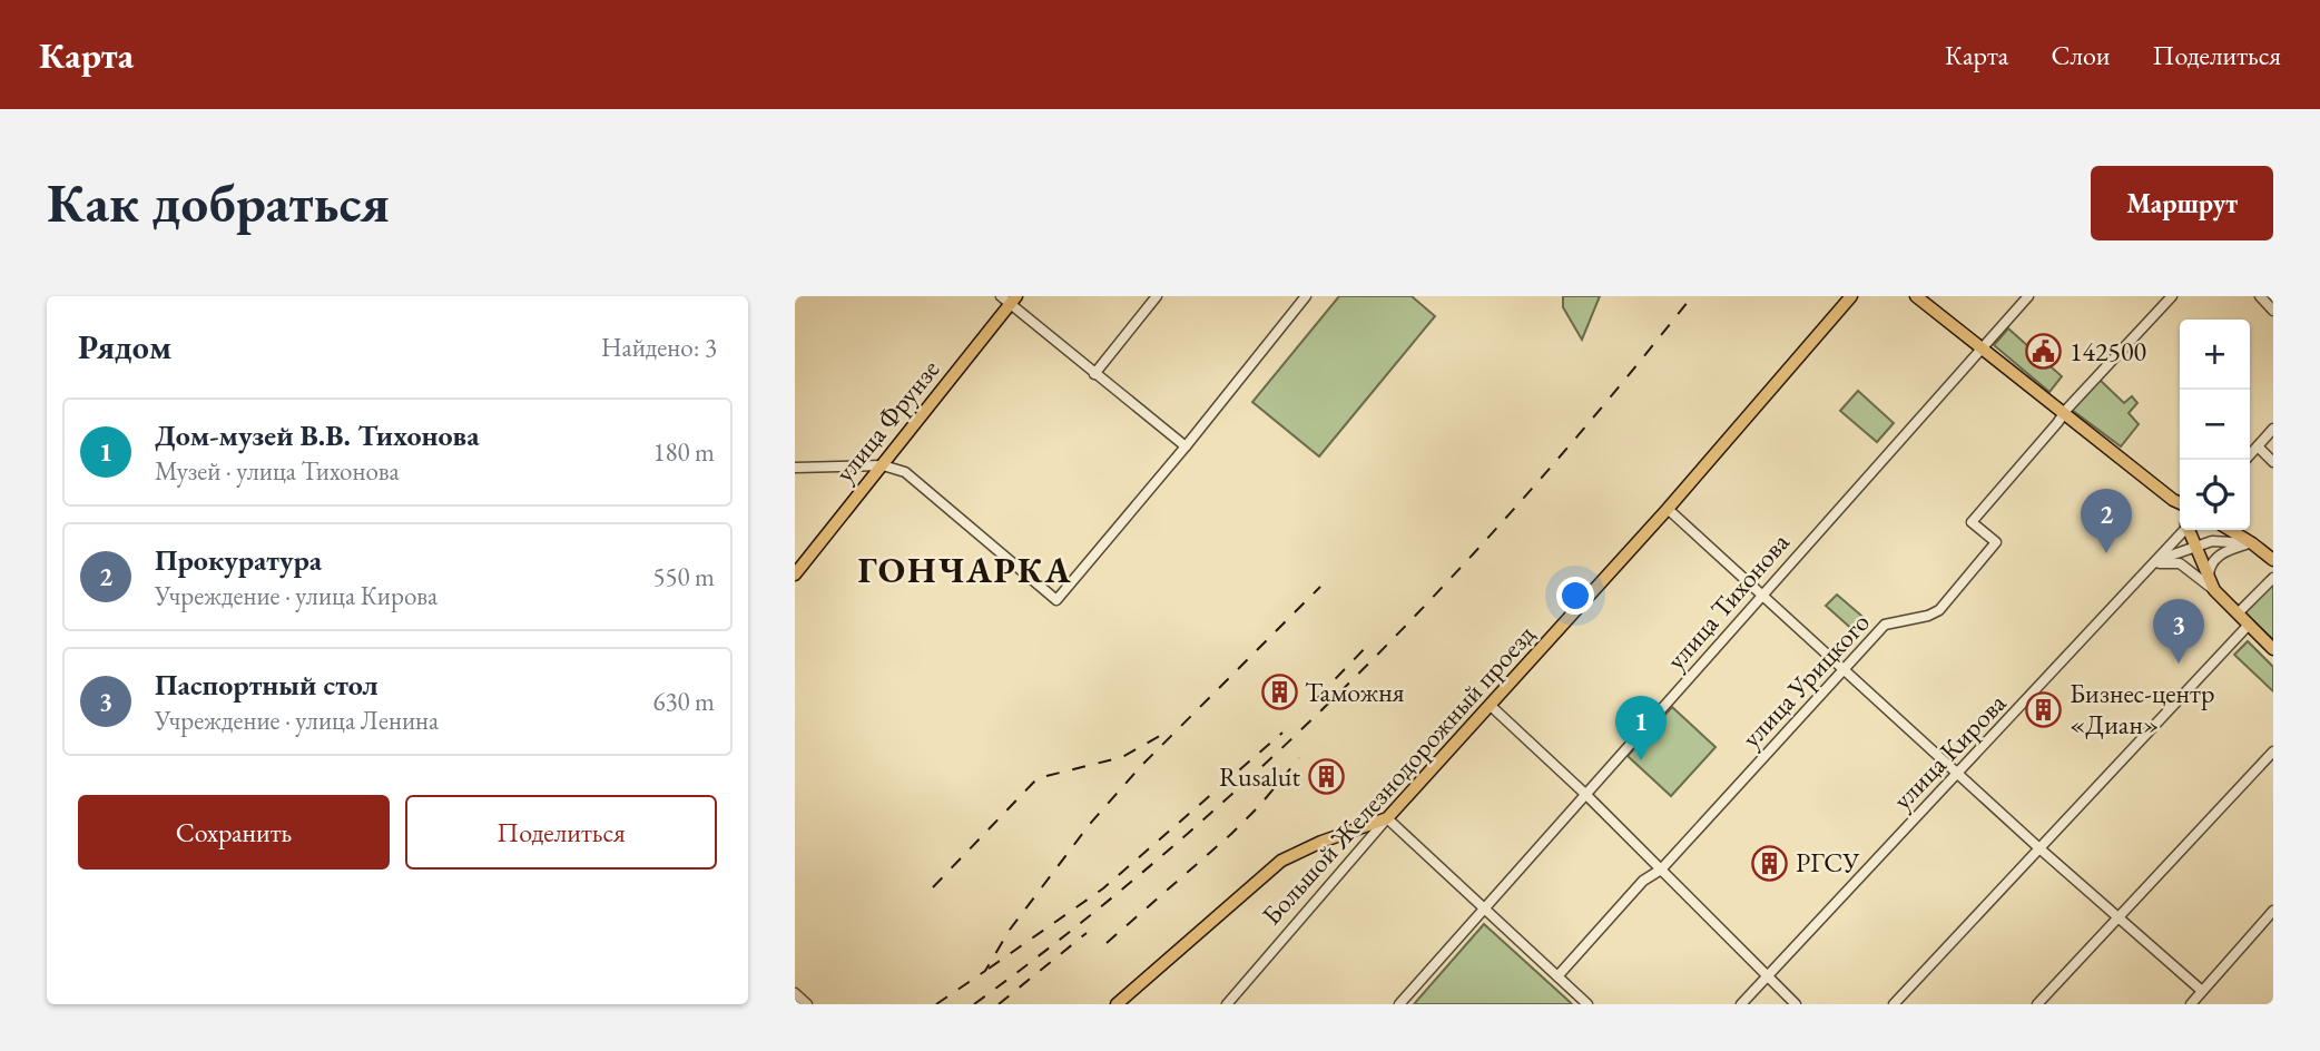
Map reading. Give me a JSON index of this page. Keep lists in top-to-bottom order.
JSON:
{
  "streets": {
    "main road": ["улица Фрунзе", "Большой Железнодорожный проезд"],
    "street": ["улица Тихонова", "улица Урицкого", "улица Кирова"]
  },
  "districts": ["ГОНЧАРКА"],
  "places": {
    "public building": ["142500"],
    "building": [
      "Таможня",
      "Бизнес-центр «Диан»",
      "Rusalut",
      "РГСУ"
    ]
  },
  "page": {
    "header": "Карта",
    "nav": ["Карта", "Слои", "Поделиться"],
    "buttons": [
      "Маршрут",
      ["Сохранить", "Поделиться"]
    ],
    "title": "Как добраться",
    "heading": ["Рядом", "Найдено: 3"],
    "map_buttons": ["+", "−"],
    "list": [
      {
        "mark": "1",
        "name": "Дом-музей В.В. Тихонова",
        "note": "Музей · улица Тихонова",
        "value": "180 m"
      },
      {
        "mark": "2",
        "name": "Прокуратура",
        "note": "Учреждение · улица Кирова",
        "value": "550 m"
      },
      {
        "mark": "3",
        "name": "Паспортный стол",
        "note": "Учреждение · улица Ленина",
        "value": "630 m"
      }
    ],
    "pins": ["2", "3", "1"]
  }
}
